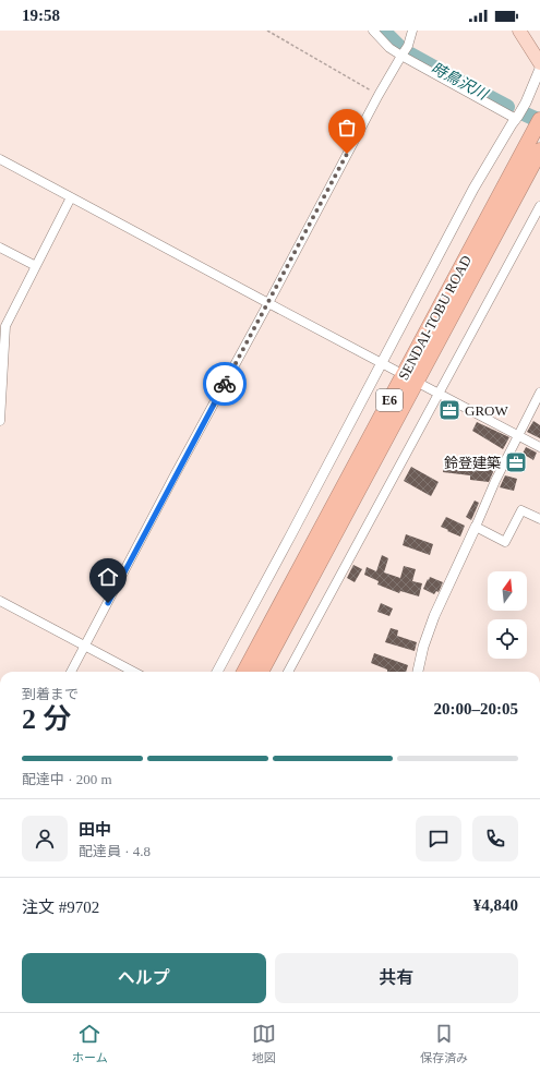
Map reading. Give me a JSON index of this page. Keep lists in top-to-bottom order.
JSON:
{
  "streets": {
    "highway": ["SENDAI-TOBU ROAD", "E6"]
  },
  "water": ["時鳥沢川"],
  "places": {
    "office": ["GROW", "鈴登建築"]
  },
  "north": "top",
  "page": {
    "status": "19:58",
    "heading": ["2 分", "到着まで", "20:00–20:05"],
    "panel": [
      "田中",
      "配達員 · 4.8",
      "注文 #9702",
      "¥4,840"
    ],
    "bar": "配達中 · 200 m",
    "buttons": ["ヘルプ", "共有"],
    "tabs": ["ホーム", "地図", "保存済み"]
  }
}
